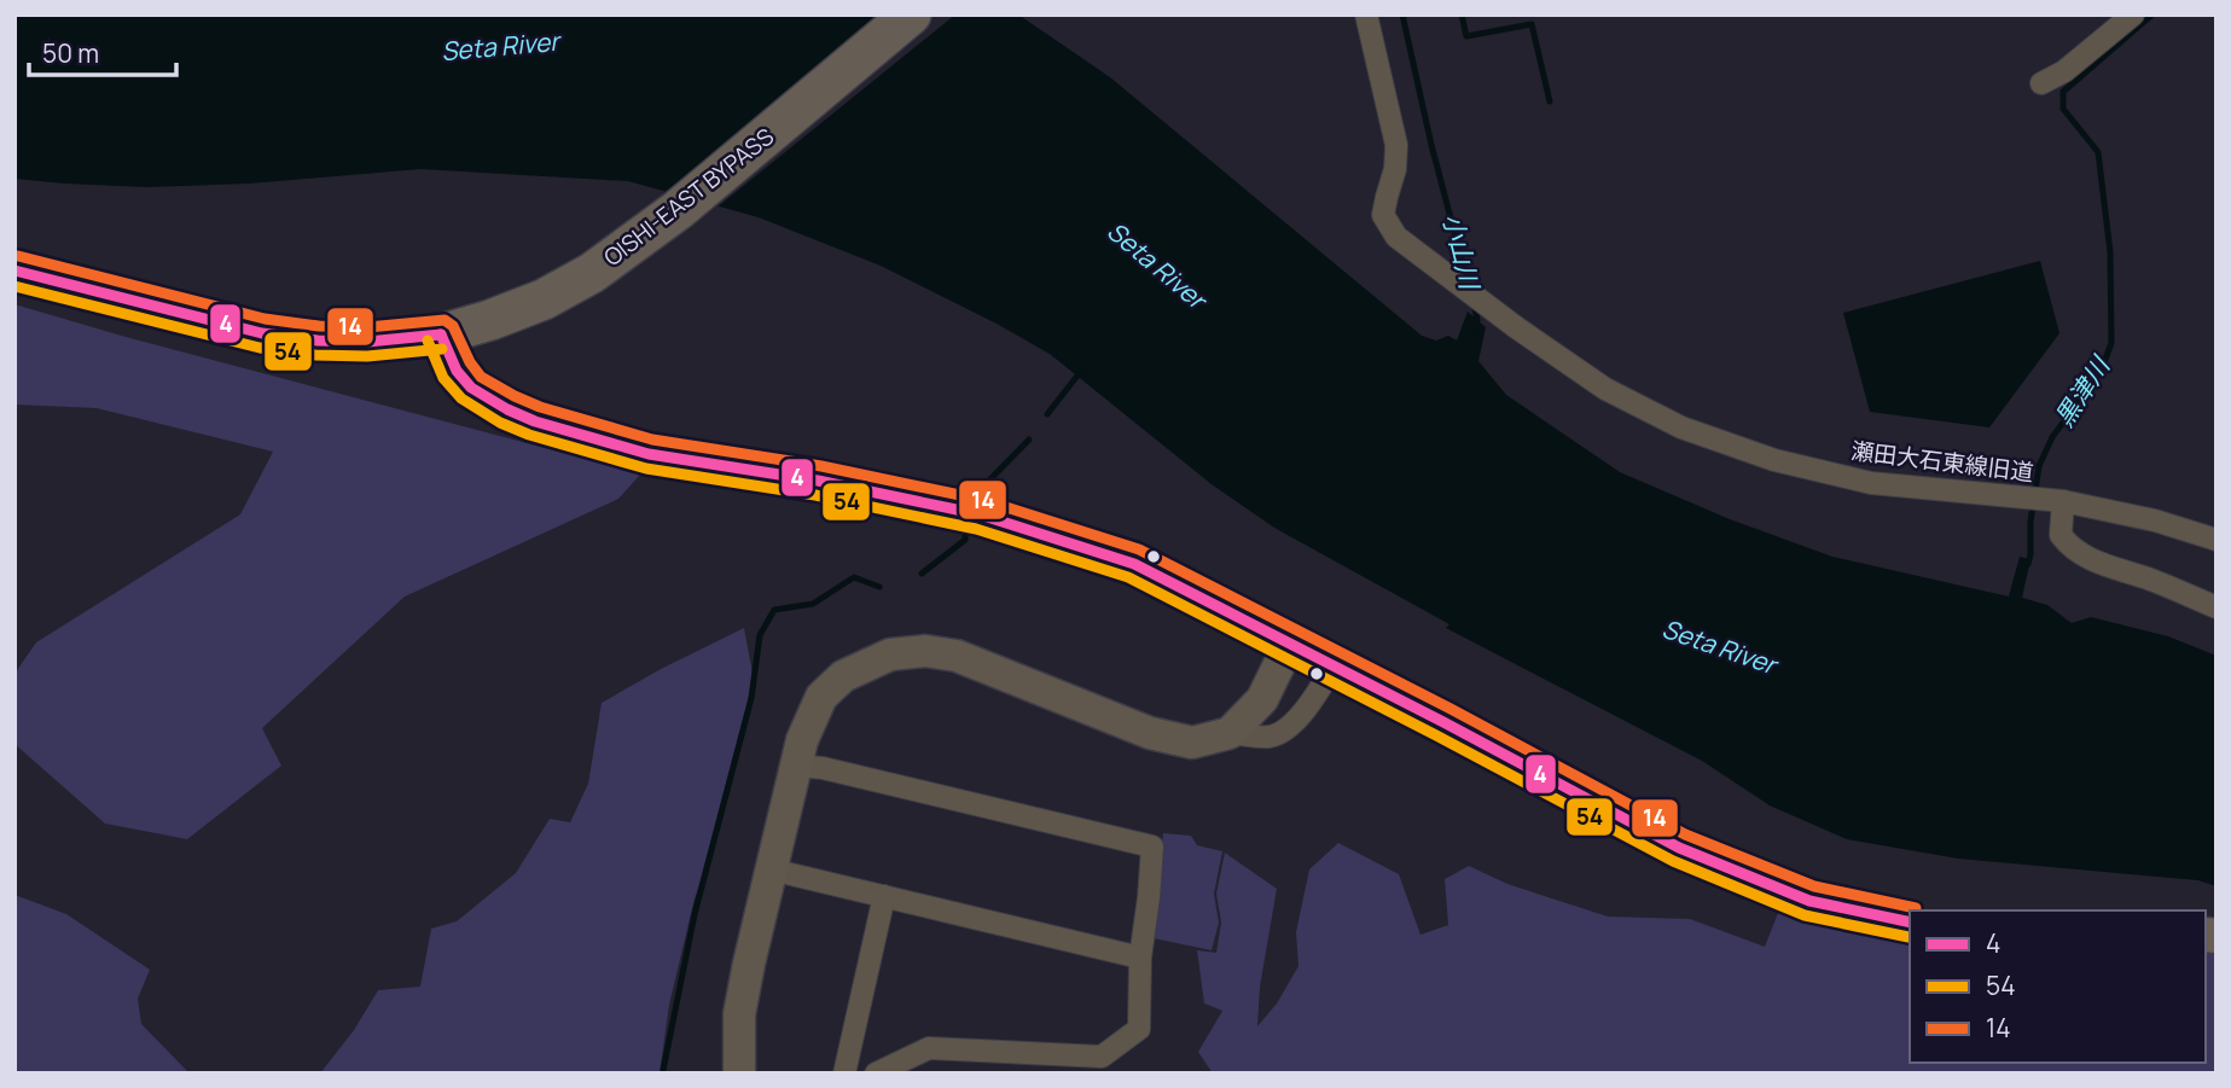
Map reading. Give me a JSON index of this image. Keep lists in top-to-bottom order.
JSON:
{
  "streets": {
    "highway": ["OISHI-EAST BYPASS"],
    "street": ["瀬田大石東線旧道"]
  },
  "water": ["Seta River", "小山川", "黒津川"],
  "lines": ["transit line 14", "transit line 4", "transit line 54"],
  "legend": ["4", "54", "14"],
  "scale_bar": "50 m"
}
